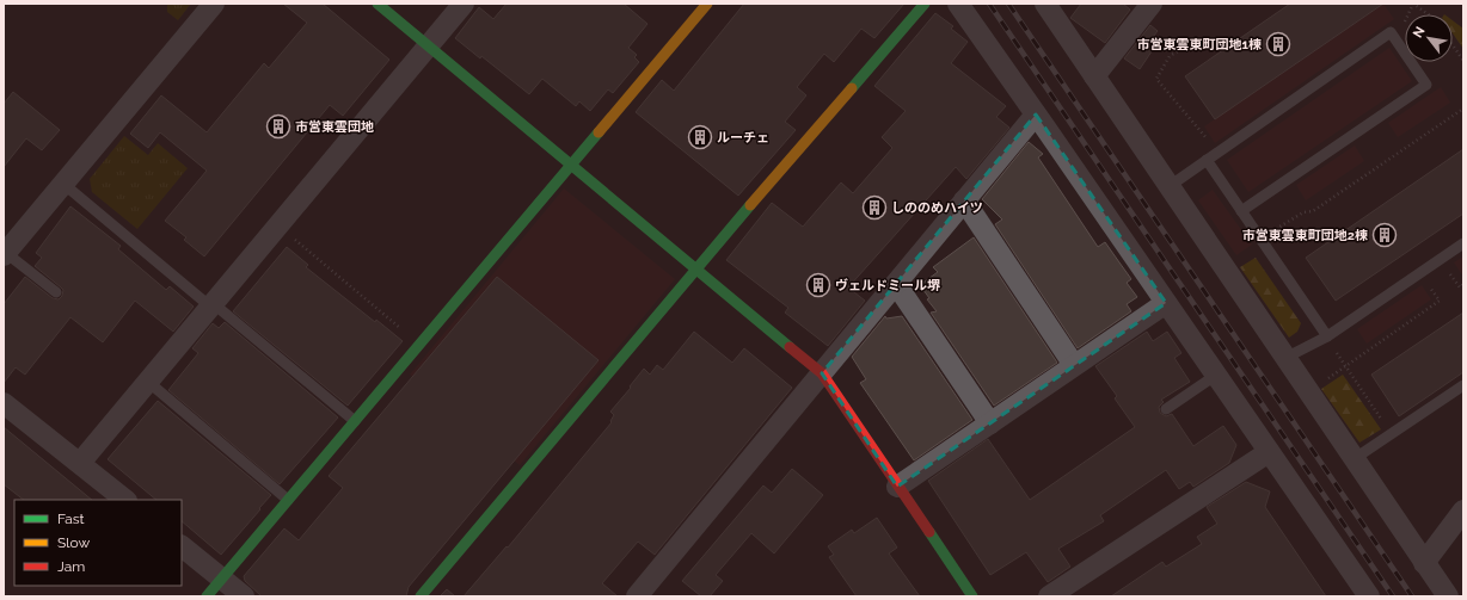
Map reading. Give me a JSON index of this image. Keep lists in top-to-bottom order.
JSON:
{
  "places": {
    "building": [
      "市営東雲東町団地1棟",
      "市営東雲団地",
      "ルーチェ",
      "しののめハイツ",
      "市営東雲東町団地2棟",
      "ヴェルドミール堺"
    ]
  },
  "legend": ["Fast", "Slow", "Jam"],
  "north": "top left"
}
